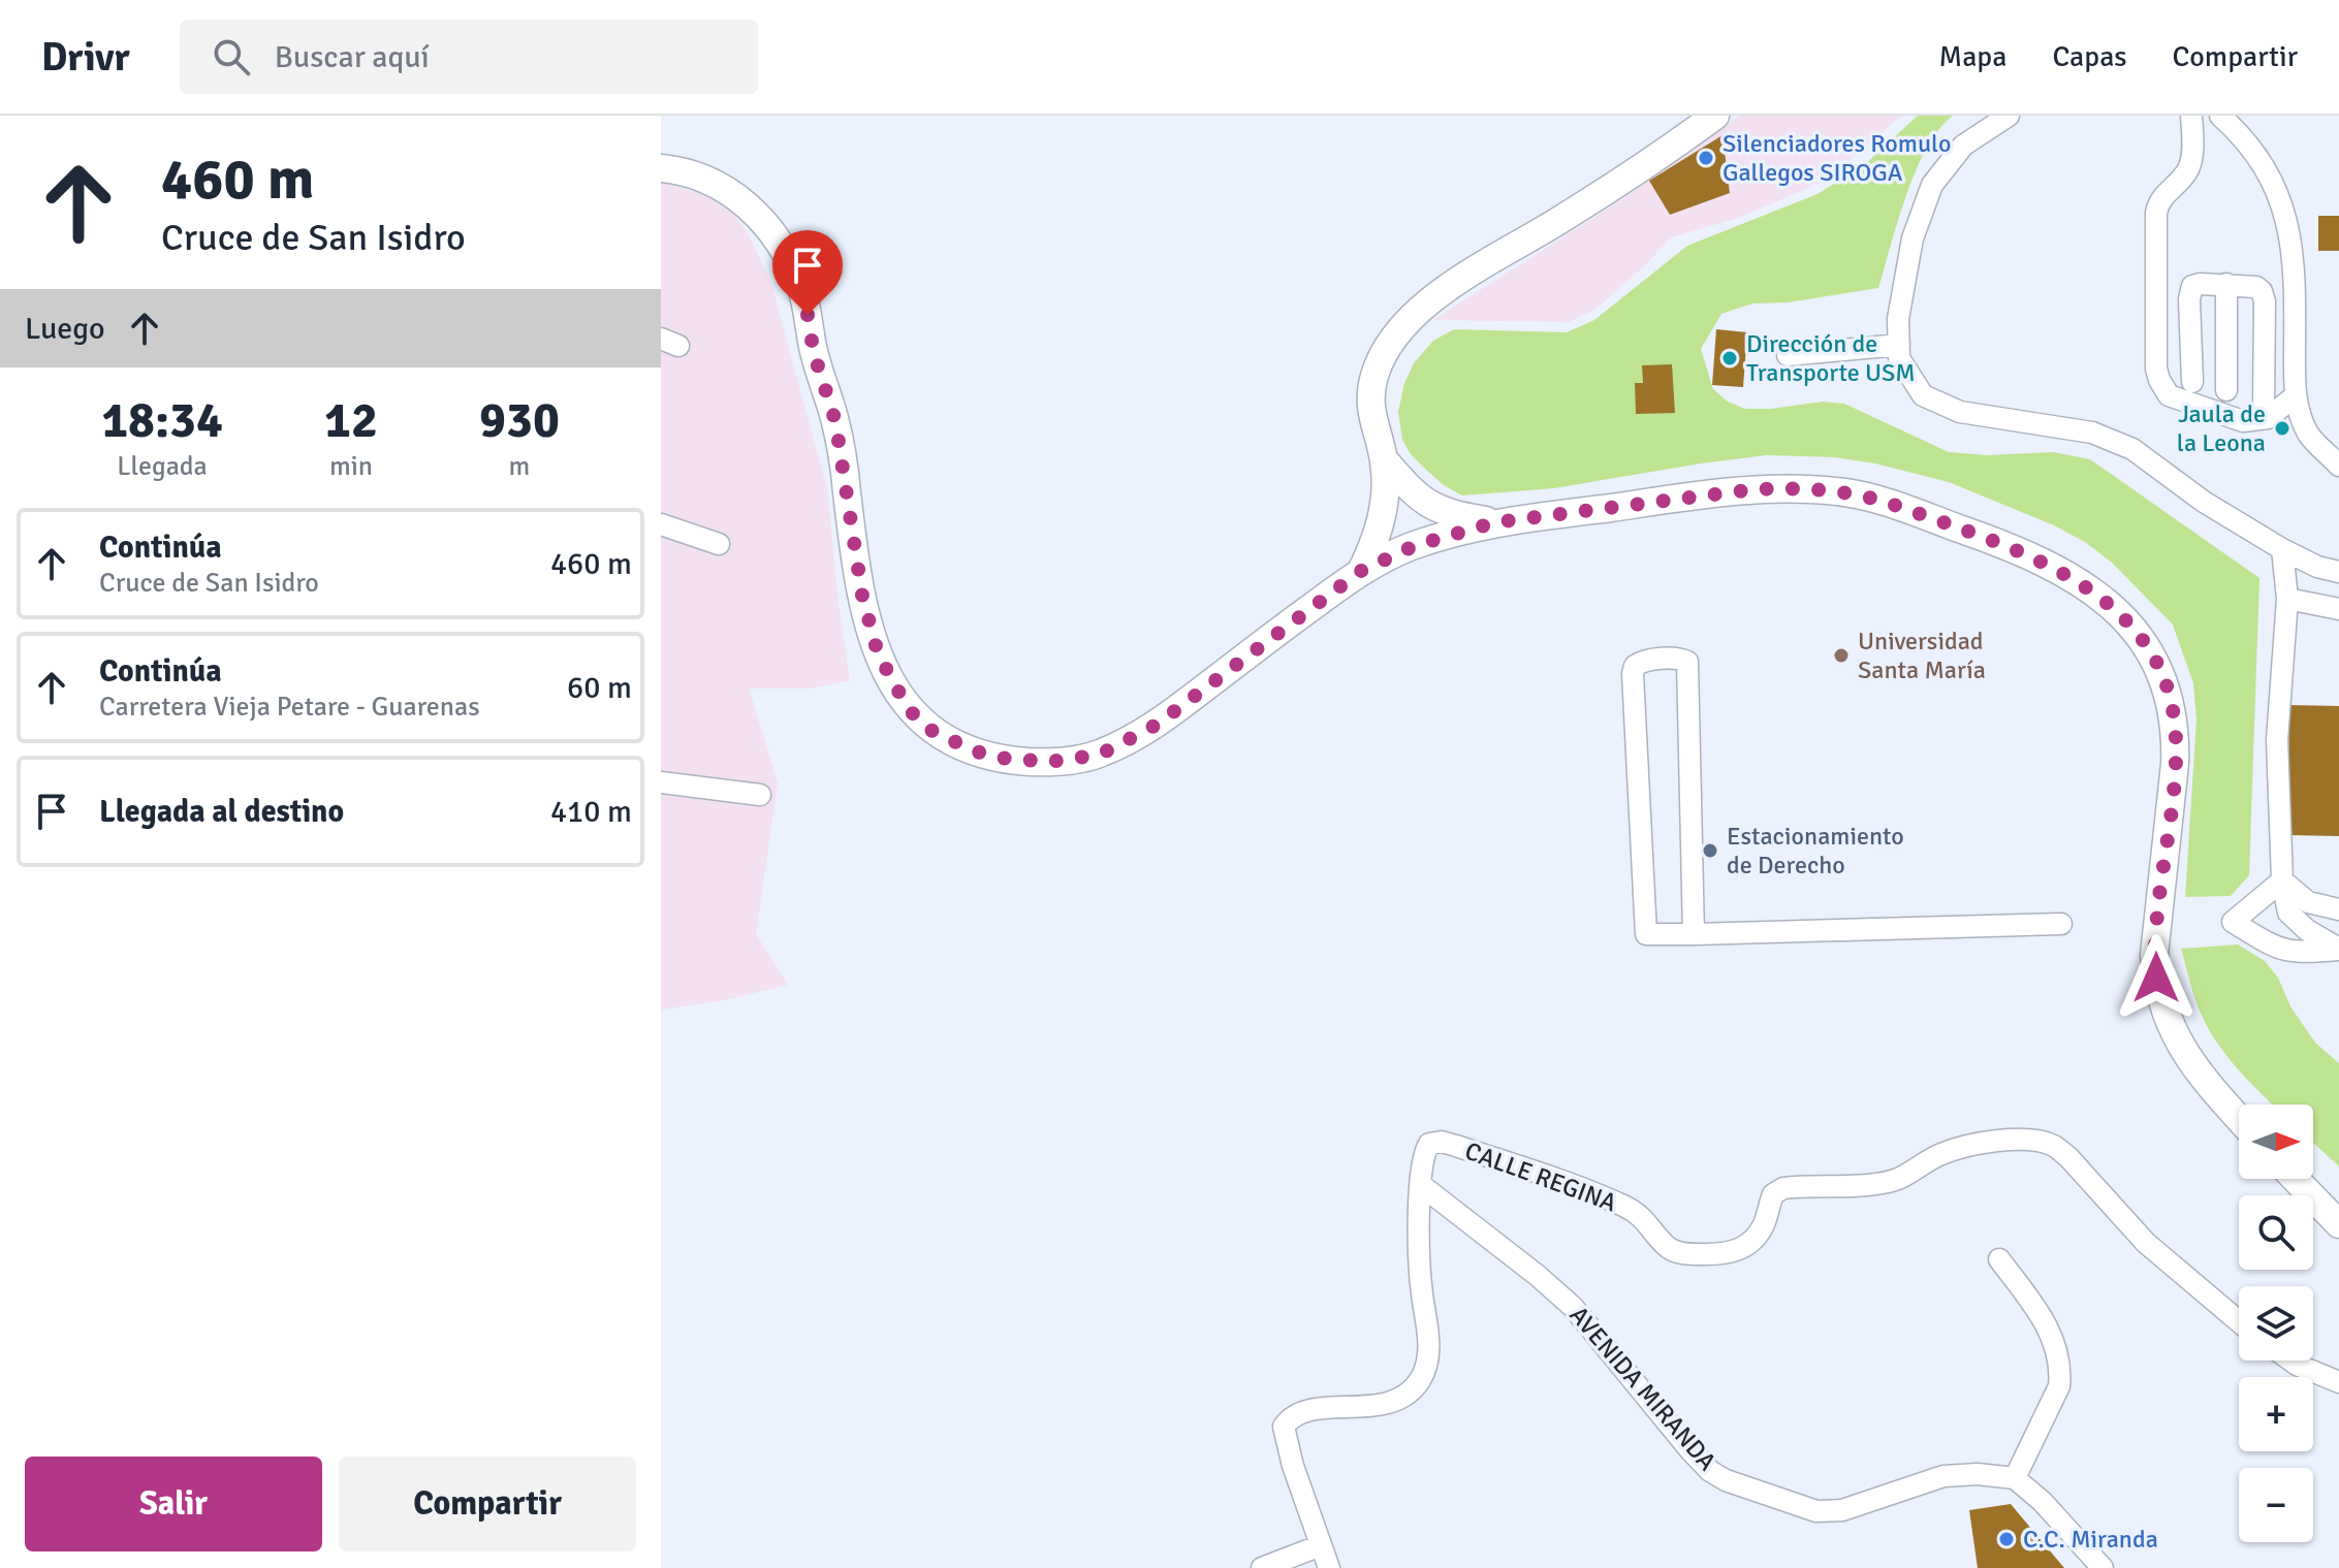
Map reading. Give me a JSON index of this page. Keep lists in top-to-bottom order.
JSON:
{
  "streets": {
    "street": ["CALLE REGINA", "AVENIDA MIRANDA"]
  },
  "crossings": [
    ["CALLE REGINA", "AVENIDA MIRANDA"]
  ],
  "places": [
    "Silenciadores Romulo Gallegos SIROGA",
    "Dirección de Transporte USM",
    "Jaula de la Leona",
    "Universidad Santa María",
    "Estacionamiento de Derecho",
    "C.C. Miranda"
  ],
  "north": "right",
  "page": {
    "header": "Drivr",
    "search": "Buscar aquí",
    "nav": ["Mapa", "Capas", "Compartir"],
    "turn": ["460 m", "Cruce de San Isidro"],
    "then": "Luego",
    "eta": [
      "18:34",
      "Llegada",
      "12",
      "min",
      "930",
      "m"
    ],
    "list": [
      {
        "name": "Continúa",
        "note": "Cruce de San Isidro",
        "value": "460 m"
      },
      {
        "name": "Continúa",
        "note": "Carretera Vieja Petare - Guarenas",
        "value": "60 m"
      },
      {
        "name": "Llegada al destino",
        "value": "410 m"
      }
    ],
    "map_buttons": ["+", "−"],
    "buttons": ["Salir", "Compartir"]
  }
}
